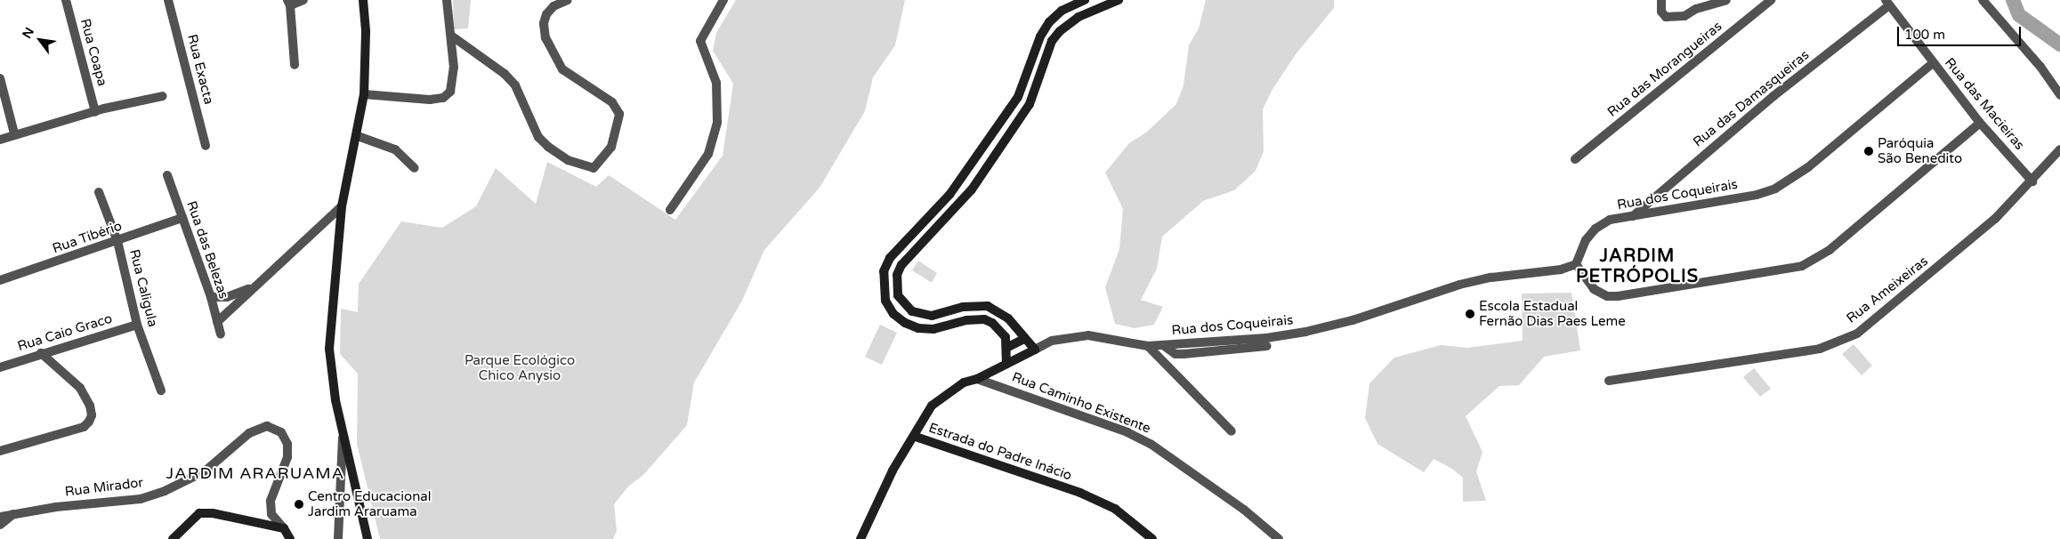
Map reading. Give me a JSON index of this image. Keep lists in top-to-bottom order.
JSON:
{
  "streets": {
    "street": [
      "Rua Coapa",
      "Rua Exacta",
      "Rua das Morangueiras",
      "Rua das Damasqueiras",
      "Rua das Macieiras",
      "Rua dos Coqueirais",
      "Rua Tibério",
      "Rua das Belezas",
      "Rua Caligula",
      "Rua Ameixeiras",
      "Rua Caio Graco",
      "Rua Caminho Existente",
      "Estrada do Padre Inácio",
      "Rua Mirador"
    ]
  },
  "crossings": [
    ["Rua das Damasqueiras", "Rua das Macieiras"],
    ["Rua das Damasqueiras", "Rua dos Coqueirais"],
    ["Rua das Macieiras", "Rua dos Coqueirais"],
    ["Rua das Macieiras", "Rua Ameixeiras"],
    ["Rua Tibério", "Rua das Belezas"],
    ["Rua Tibério", "Rua Caligula"],
    ["Rua Caligula", "Rua Caio Graco"]
  ],
  "districts": ["JARDIM PETRÓPOLIS", "JARDIM ARARUAMA"],
  "parks": ["Parque Ecológico Chico Anysio"],
  "places": ["Paróquia São Benedito", "Escola Estadual Fernão Dias Paes Leme", "Centro Educacional Jardim Araruama"],
  "scale_bar": "100 m",
  "north": "top left"
}
